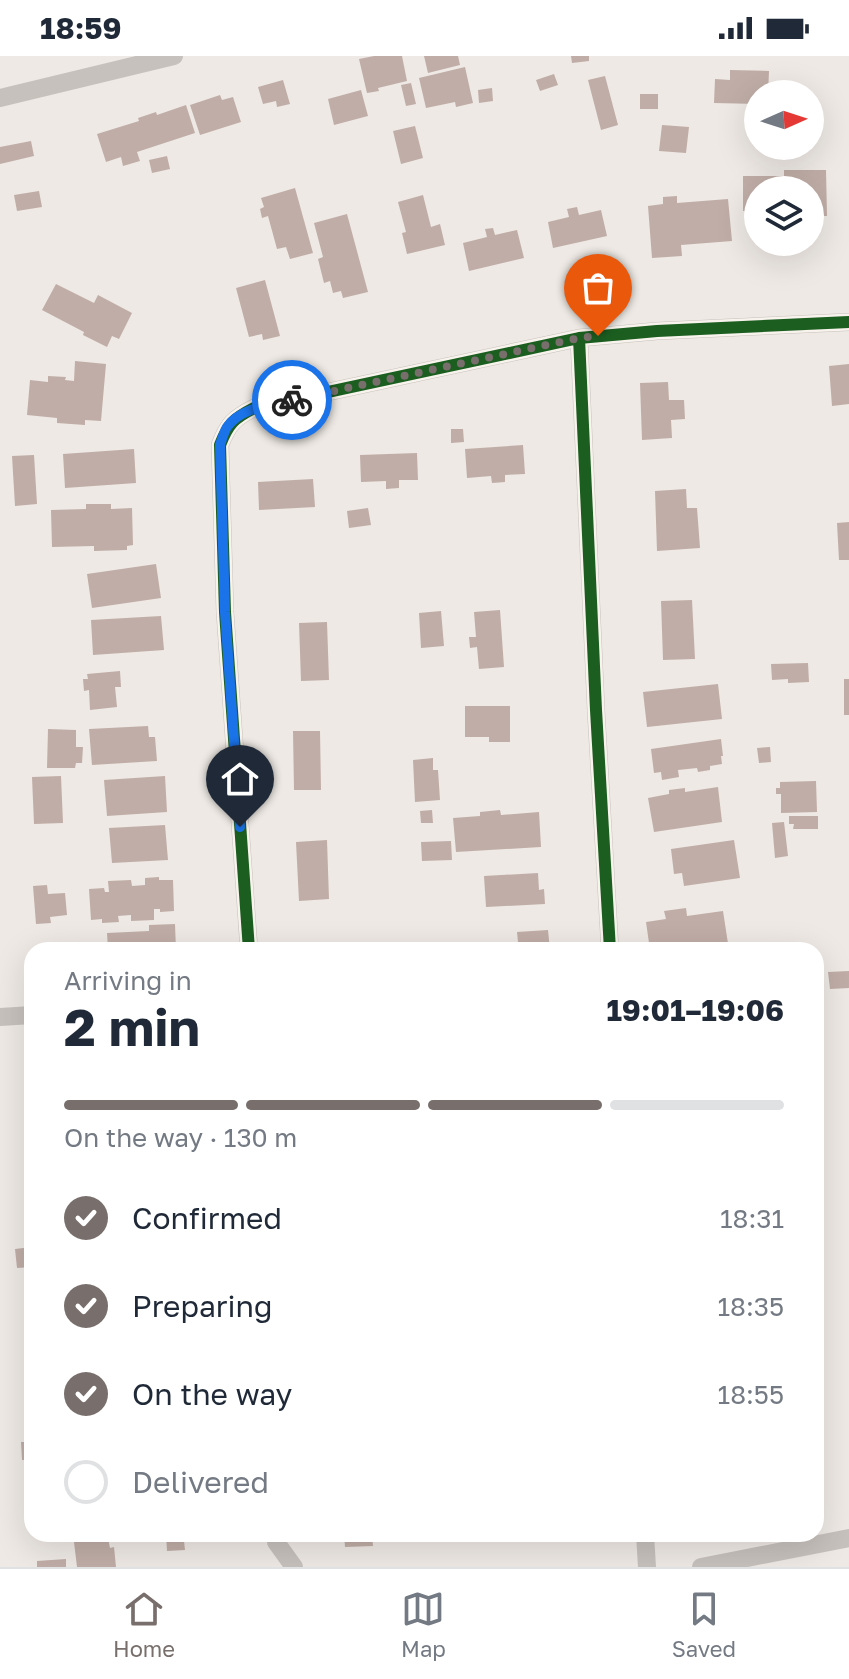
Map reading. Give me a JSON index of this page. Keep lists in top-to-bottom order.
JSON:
{
  "north": "right",
  "page": {
    "status": "18:59",
    "heading": ["2 min", "Arriving in", "19:01–19:06"],
    "bar": "On the way · 130 m",
    "list": [
      ["Confirmed", "18:31"],
      ["Preparing", "18:35"],
      ["On the way", "18:55"],
      "Delivered"
    ],
    "tabs": ["Home", "Map", "Saved"]
  }
}
